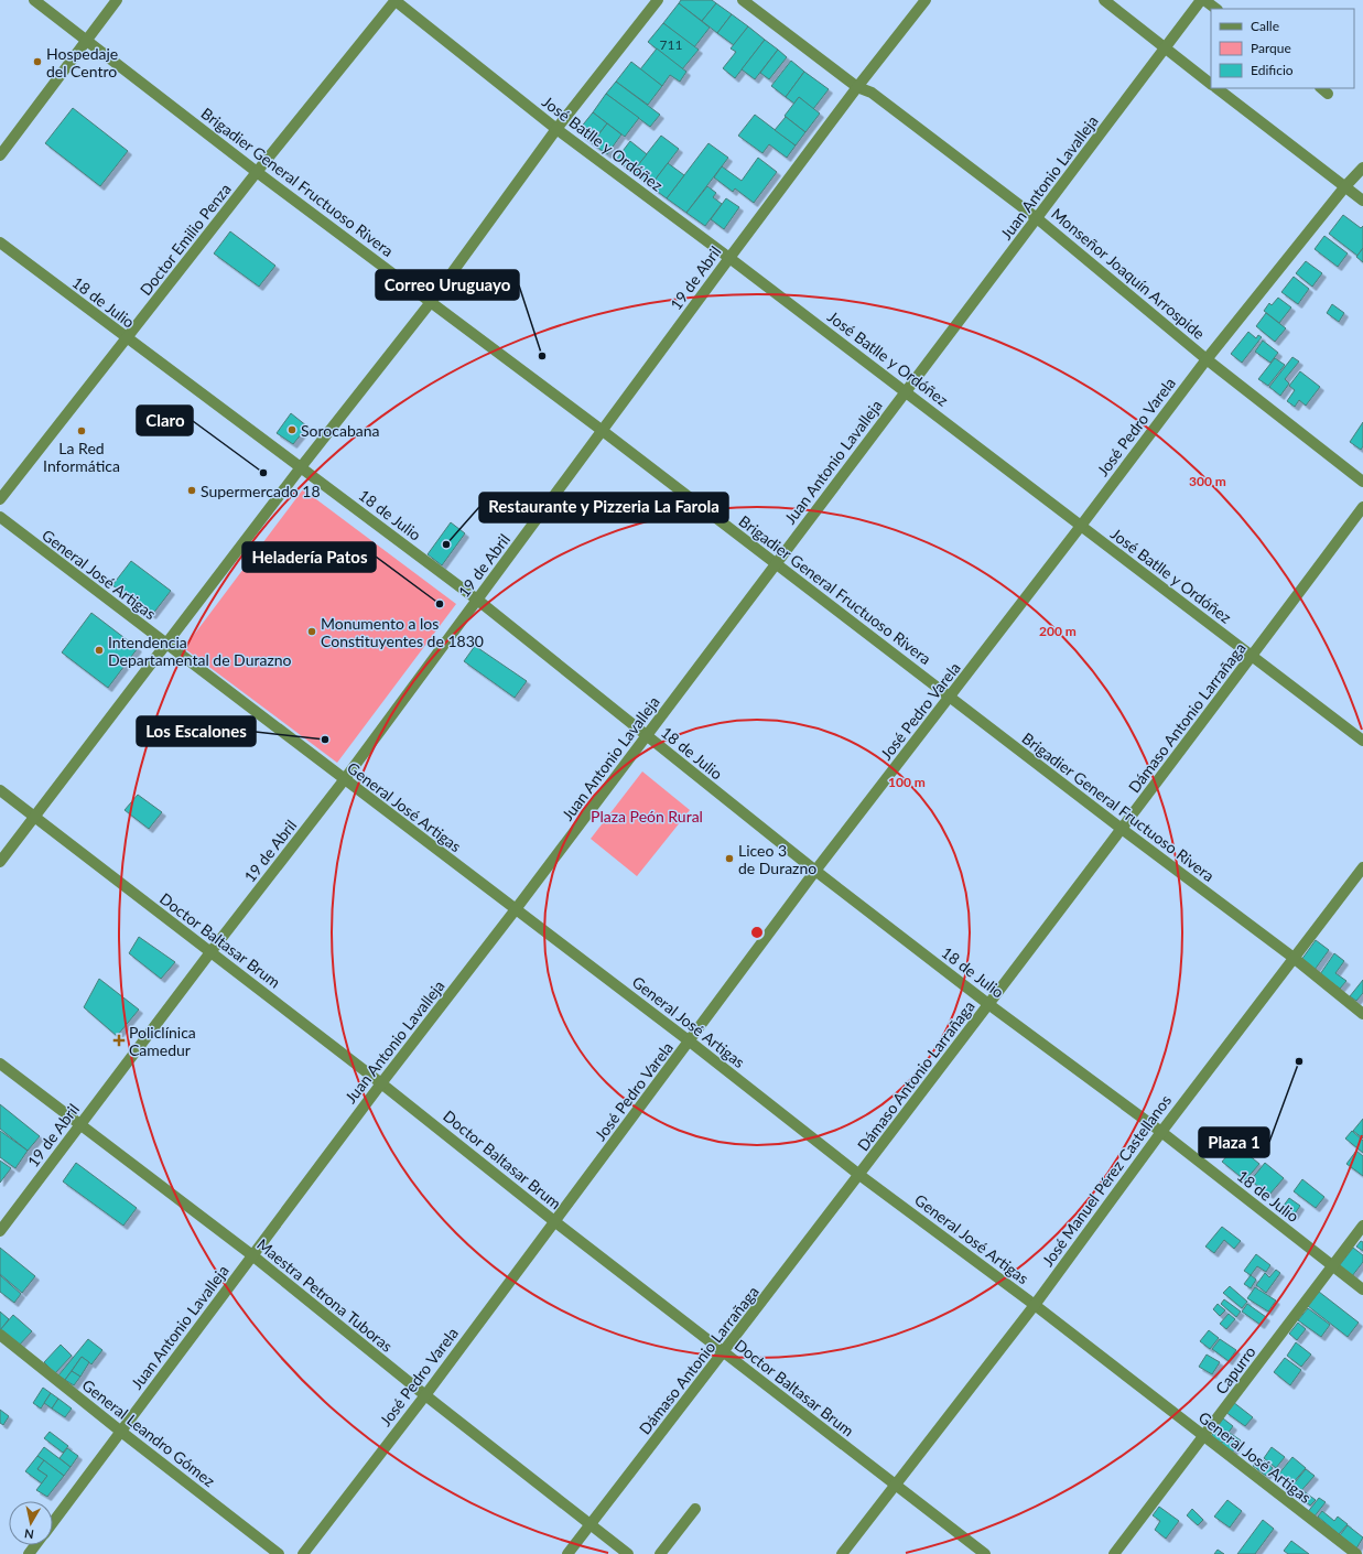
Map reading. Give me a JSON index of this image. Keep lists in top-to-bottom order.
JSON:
{
  "streets": {
    "street": [
      "José Batlle y Ordóñez",
      "Juan Antonio Lavalleja",
      "Brigadier General Fructuoso Rivera",
      "Doctor Emilio Penza",
      "Monseñor Joaquín Arrospide",
      "19 de Abril",
      "18 de Julio",
      "José Pedro Varela",
      "General José Artigas",
      "Dámaso Antonio Larrañaga",
      "Doctor Baltasar Brum",
      "José Manuel Pérez Castellanos",
      "Maestra Petrona Tuboras",
      "Capurro",
      "General Leandro Gómez"
    ]
  },
  "crossings": [
    ["José Batlle y Ordóñez", "Juan Antonio Lavalleja"],
    ["José Batlle y Ordóñez", "Doctor Emilio Penza"],
    ["José Batlle y Ordóñez", "19 de Abril"],
    ["José Batlle y Ordóñez", "José Pedro Varela"],
    ["José Batlle y Ordóñez", "Dámaso Antonio Larrañaga"],
    ["Juan Antonio Lavalleja", "Brigadier General Fructuoso Rivera"],
    ["Juan Antonio Lavalleja", "Monseñor Joaquín Arrospide"],
    ["Juan Antonio Lavalleja", "18 de Julio"],
    ["Juan Antonio Lavalleja", "General José Artigas"],
    ["Juan Antonio Lavalleja", "Doctor Baltasar Brum"],
    ["Juan Antonio Lavalleja", "Maestra Petrona Tuboras"],
    ["Juan Antonio Lavalleja", "General Leandro Gómez"],
    ["Brigadier General Fructuoso Rivera", "Doctor Emilio Penza"],
    ["Brigadier General Fructuoso Rivera", "19 de Abril"],
    ["Brigadier General Fructuoso Rivera", "José Pedro Varela"],
    ["Brigadier General Fructuoso Rivera", "Dámaso Antonio Larrañaga"],
    ["Brigadier General Fructuoso Rivera", "José Manuel Pérez Castellanos"],
    ["Doctor Emilio Penza", "18 de Julio"],
    ["Monseñor Joaquín Arrospide", "19 de Abril"],
    ["Monseñor Joaquín Arrospide", "José Pedro Varela"],
    ["19 de Abril", "18 de Julio"],
    ["19 de Abril", "General José Artigas"],
    ["19 de Abril", "Doctor Baltasar Brum"],
    ["19 de Abril", "Maestra Petrona Tuboras"],
    ["18 de Julio", "José Pedro Varela"],
    ["18 de Julio", "Dámaso Antonio Larrañaga"],
    ["18 de Julio", "José Manuel Pérez Castellanos"],
    ["18 de Julio", "Capurro"],
    ["José Pedro Varela", "General José Artigas"],
    ["José Pedro Varela", "Doctor Baltasar Brum"],
    ["José Pedro Varela", "Maestra Petrona Tuboras"],
    ["General José Artigas", "Dámaso Antonio Larrañaga"],
    ["General José Artigas", "José Manuel Pérez Castellanos"],
    ["General José Artigas", "Capurro"],
    ["Dámaso Antonio Larrañaga", "Doctor Baltasar Brum"],
    ["Dámaso Antonio Larrañaga", "Maestra Petrona Tuboras"],
    ["Doctor Baltasar Brum", "José Manuel Pérez Castellanos"]
  ],
  "parks": ["Plaza Peón Rural"],
  "places": {
    "other": [
      "Hospedaje del Centro",
      "Correo Uruguayo",
      "Sorocabana",
      "La Red Informática",
      "Claro",
      "Supermercado 18",
      "Restaurante y Pizzeria La Farola",
      "Heladería Patos",
      "Monumento a los Constituyentes de 1830",
      "Intendencia Departamental de Durazno",
      "Los Escalones",
      "Liceo 3 de Durazno",
      "Plaza 1"
    ],
    "health": ["Policlínica Camedur"]
  },
  "house_numbers": ["711"],
  "legend": ["Calle", "Parque", "Edificio"],
  "north": "bottom",
  "rings": ["300 m", "200 m", "100 m"]
}
